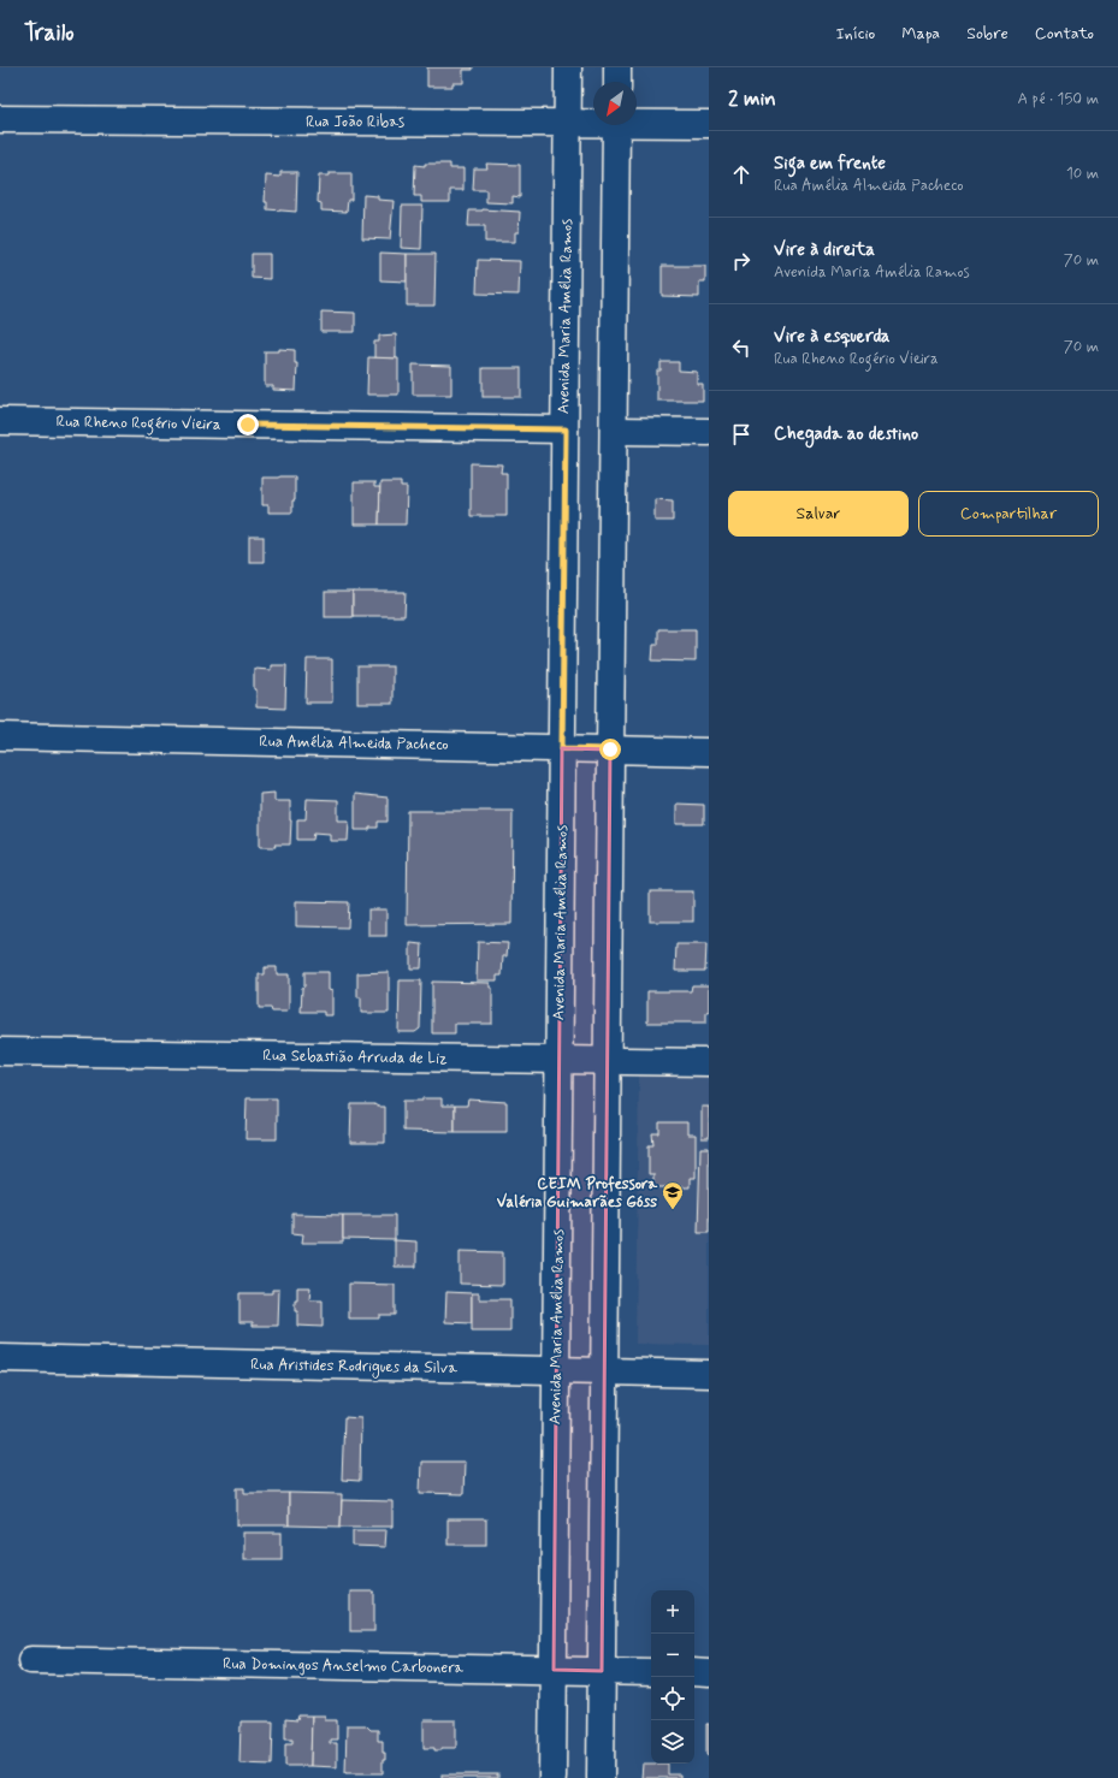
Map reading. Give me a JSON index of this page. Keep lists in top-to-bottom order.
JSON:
{
  "streets": {
    "street": [
      "Rua João Ribas",
      "Avenida Maria Amélia Ramos",
      "Rua Rheno Rogério Vieira",
      "Rua Amélia Almeida Pacheco",
      "Rua Sebastião Arruda de Liz",
      "Rua Aristides Rodrigues da Silva",
      "Rua Domingos Anselmo Carbonera"
    ]
  },
  "crossings": [
    ["Rua João Ribas", "Avenida Maria Amélia Ramos"],
    ["Avenida Maria Amélia Ramos", "Rua Rheno Rogério Vieira"],
    ["Avenida Maria Amélia Ramos", "Rua Amélia Almeida Pacheco"],
    ["Avenida Maria Amélia Ramos", "Rua Sebastião Arruda de Liz"],
    ["Avenida Maria Amélia Ramos", "Rua Aristides Rodrigues da Silva"],
    ["Avenida Maria Amélia Ramos", "Rua Domingos Anselmo Carbonera"]
  ],
  "places": {
    "school or university": ["CEIM Professora Valéria Guimarães Góss"]
  },
  "north": "bottom left",
  "page": {
    "header": "Trailo",
    "nav": [
      "Início",
      "Mapa",
      "Sobre",
      "Contato"
    ],
    "heading": ["2 min", "A pé · 150 m"],
    "list": [
      ["Siga em frente", "Rua Amélia Almeida Pacheco", "10 m"],
      ["Vire à direita", "Avenida Maria Amélia Ramos", "70 m"],
      ["Vire à esquerda", "Rua Rheno Rogério Vieira", "70 m"],
      "Chegada ao destino"
    ],
    "buttons": ["Salvar", "Compartilhar"],
    "map_buttons": ["+", "−"]
  }
}
